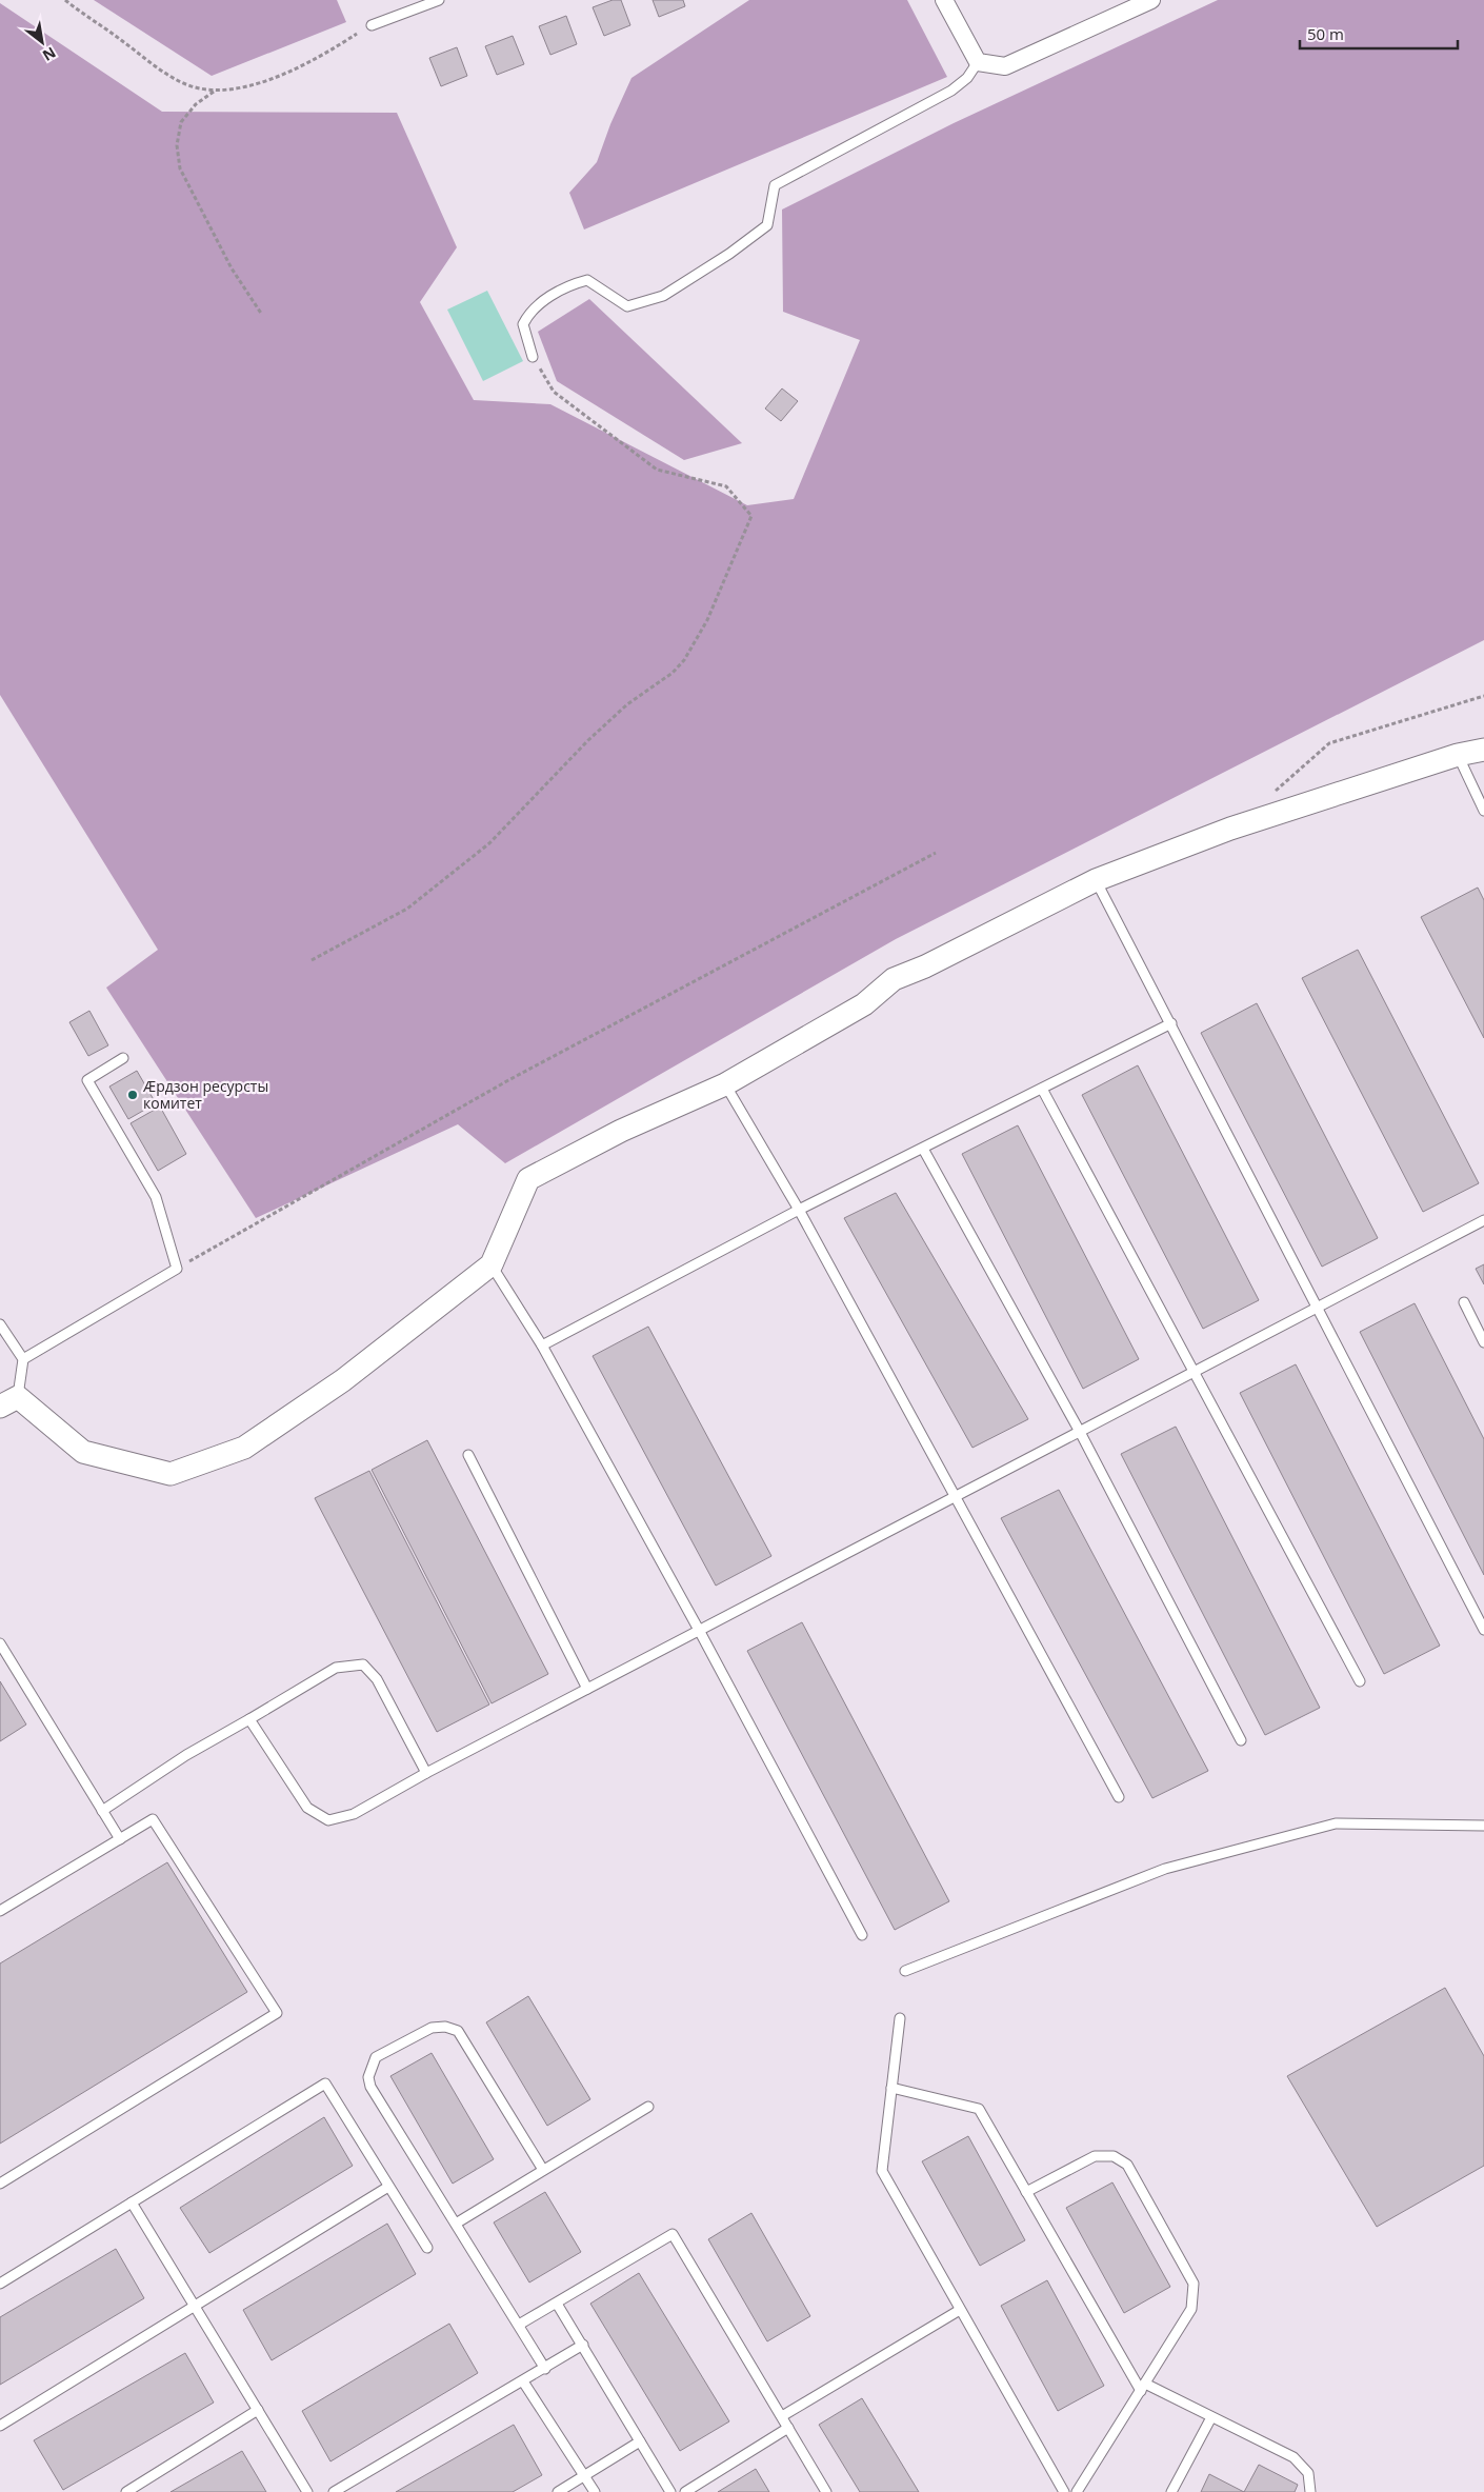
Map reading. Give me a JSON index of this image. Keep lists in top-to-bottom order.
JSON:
{
  "places": ["Æрдзон ресурсты комитет"],
  "scale_bar": "50 m",
  "north": "bottom right"
}
